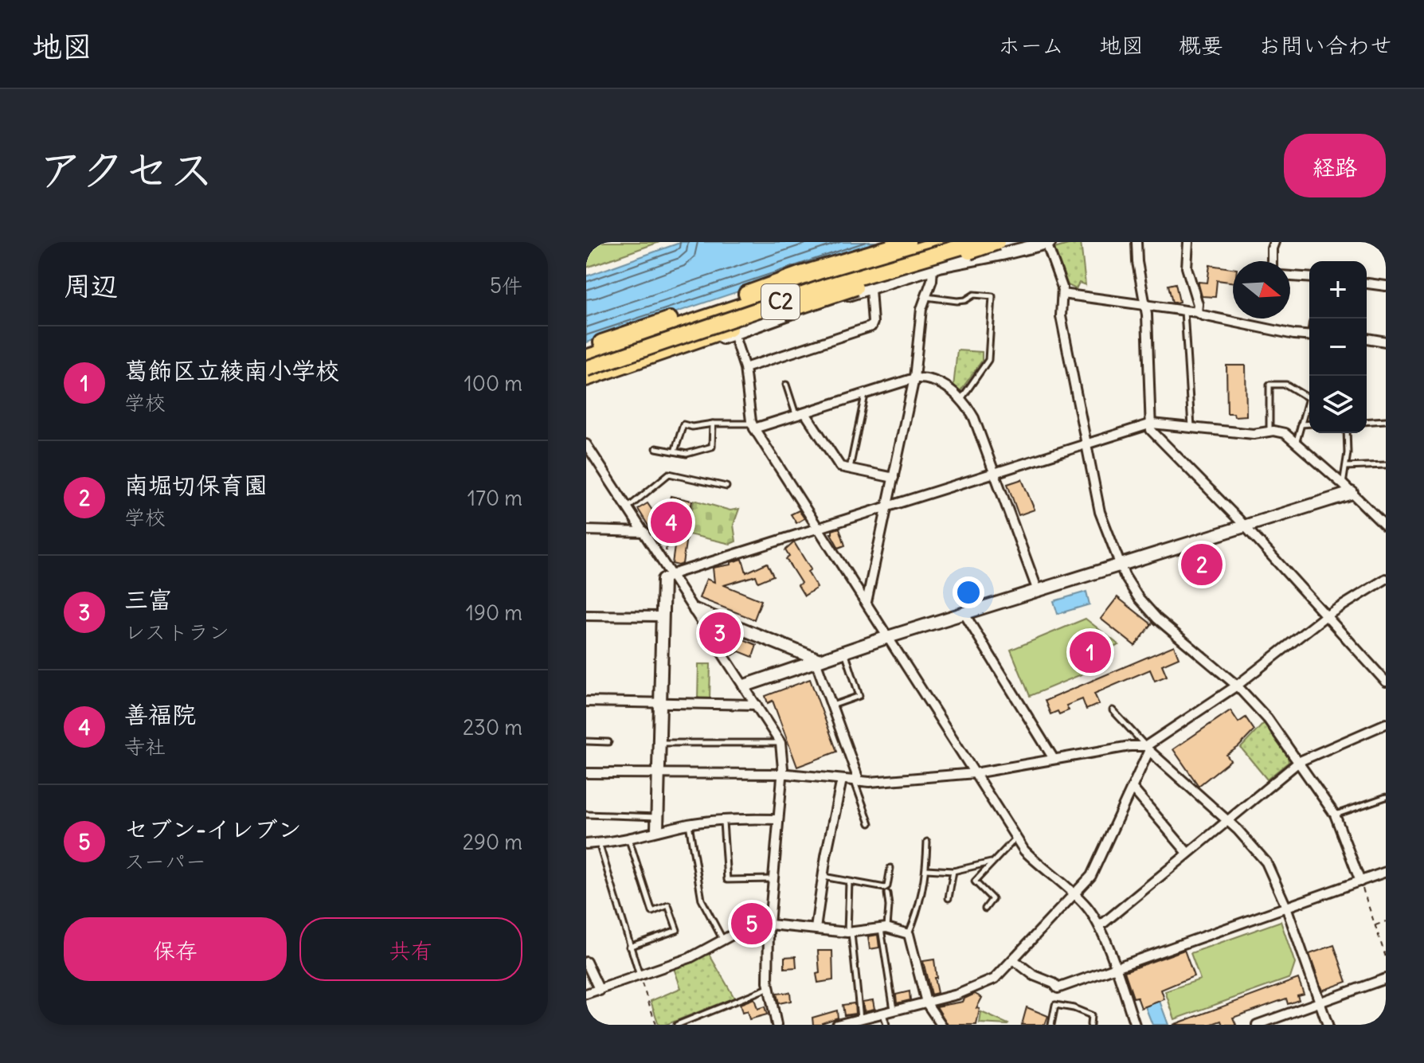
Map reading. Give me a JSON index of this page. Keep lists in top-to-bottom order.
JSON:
{
  "streets": {
    "highway": ["C2"]
  },
  "north": "right",
  "page": {
    "header": "地図",
    "nav": [
      "ホーム",
      "地図",
      "概要",
      "お問い合わせ"
    ],
    "title": "アクセス",
    "buttons": [
      "経路",
      ["保存", "共有"]
    ],
    "heading": ["周辺", "5件"],
    "map_buttons": ["+", "−"],
    "list": [
      {
        "mark": "1",
        "name": "葛飾区立綾南小学校",
        "note": "学校",
        "value": "100 m"
      },
      {
        "mark": "2",
        "name": "南堀切保育園",
        "note": "学校",
        "value": "170 m"
      },
      {
        "mark": "3",
        "name": "三富",
        "note": "レストラン",
        "value": "190 m"
      },
      {
        "mark": "4",
        "name": "善福院",
        "note": "寺社",
        "value": "230 m"
      },
      {
        "mark": "5",
        "name": "セブン-イレブン",
        "note": "スーパー",
        "value": "290 m"
      }
    ],
    "pins": [
      "4",
      "2",
      "3",
      "1",
      "5"
    ]
  }
}
